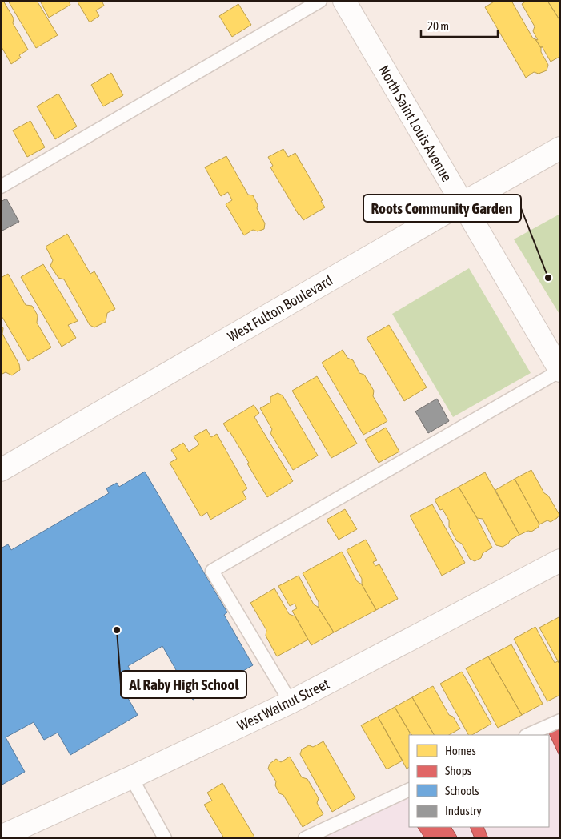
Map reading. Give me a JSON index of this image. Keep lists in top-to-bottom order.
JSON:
{
  "streets": {
    "street": ["North Saint Louis Avenue", "West Fulton Boulevard", "West Walnut Street"]
  },
  "crossings": [
    ["North Saint Louis Avenue", "West Fulton Boulevard"]
  ],
  "places": ["Roots Community Garden", "Al Raby High School"],
  "legend": [
    "Homes",
    "Shops",
    "Schools",
    "Industry"
  ],
  "scale_bar": "20 m"
}
